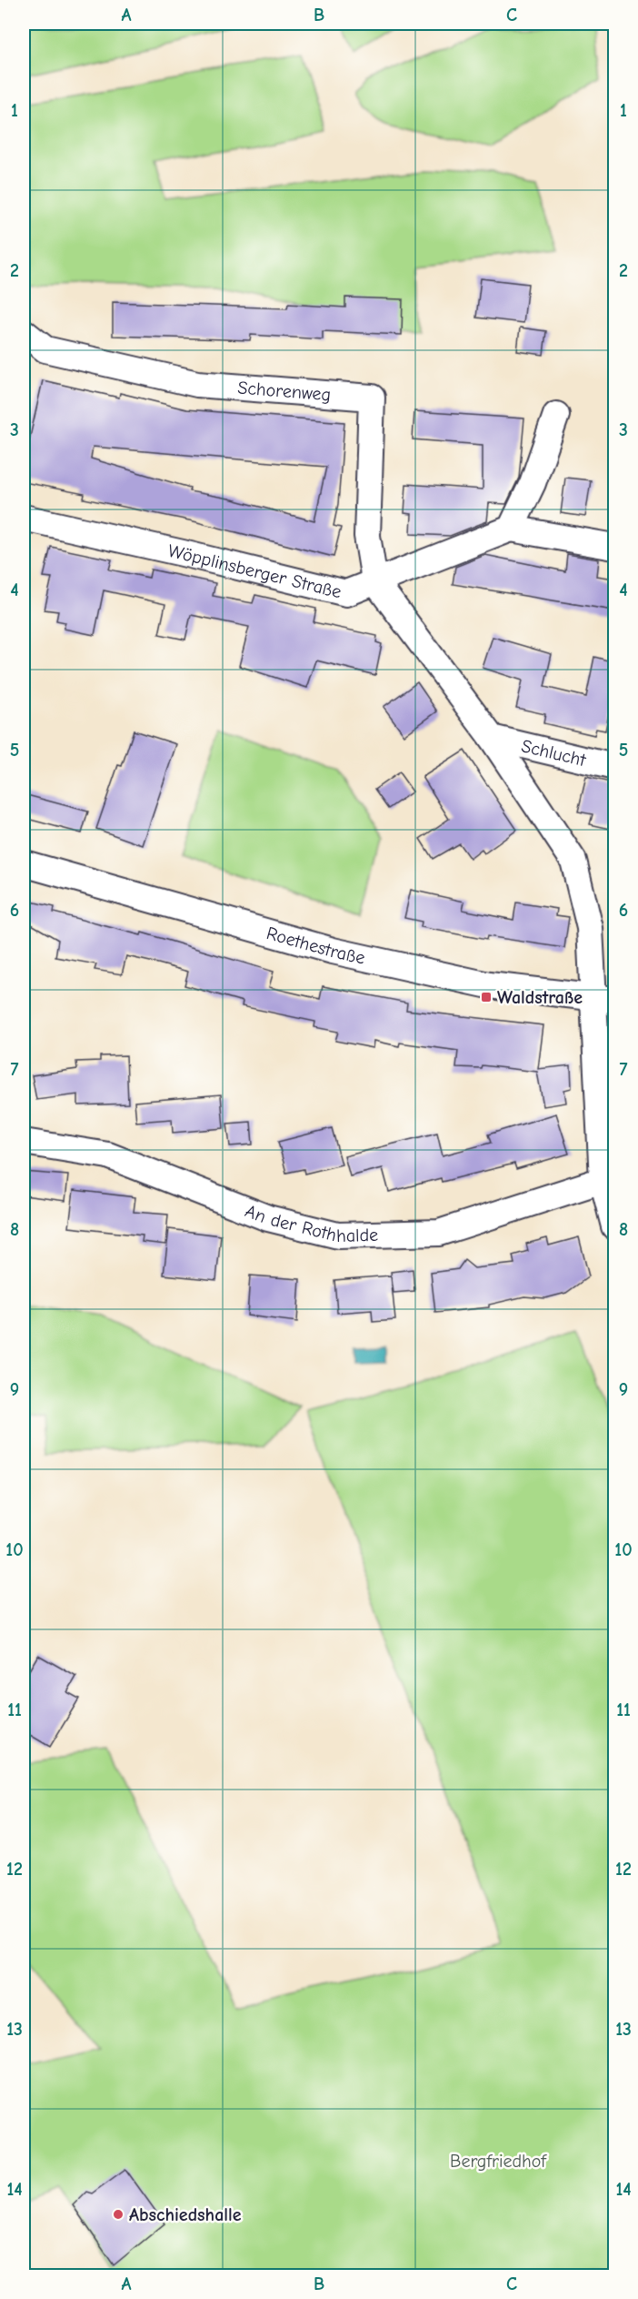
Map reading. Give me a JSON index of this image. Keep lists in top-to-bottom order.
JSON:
{
  "streets": {
    "street": [
      "Schorenweg",
      "Wöpplinsberger Straße",
      "Schlucht",
      "Roethestraße",
      "An der Rothhalde"
    ]
  },
  "crossings": [
    ["Schorenweg", "Wöpplinsberger Straße"]
  ],
  "parks": ["Bergfriedhof"],
  "places": {
    "transit": ["Waldstraße"],
    "other": ["Abschiedshalle"]
  },
  "grid": {
    "columns": ["A", "B", "C"],
    "rows": [
      "1",
      "2",
      "3",
      "4",
      "5",
      "6",
      "7",
      "8",
      "9",
      "10",
      "11",
      "12",
      "13",
      "14"
    ]
  }
}
